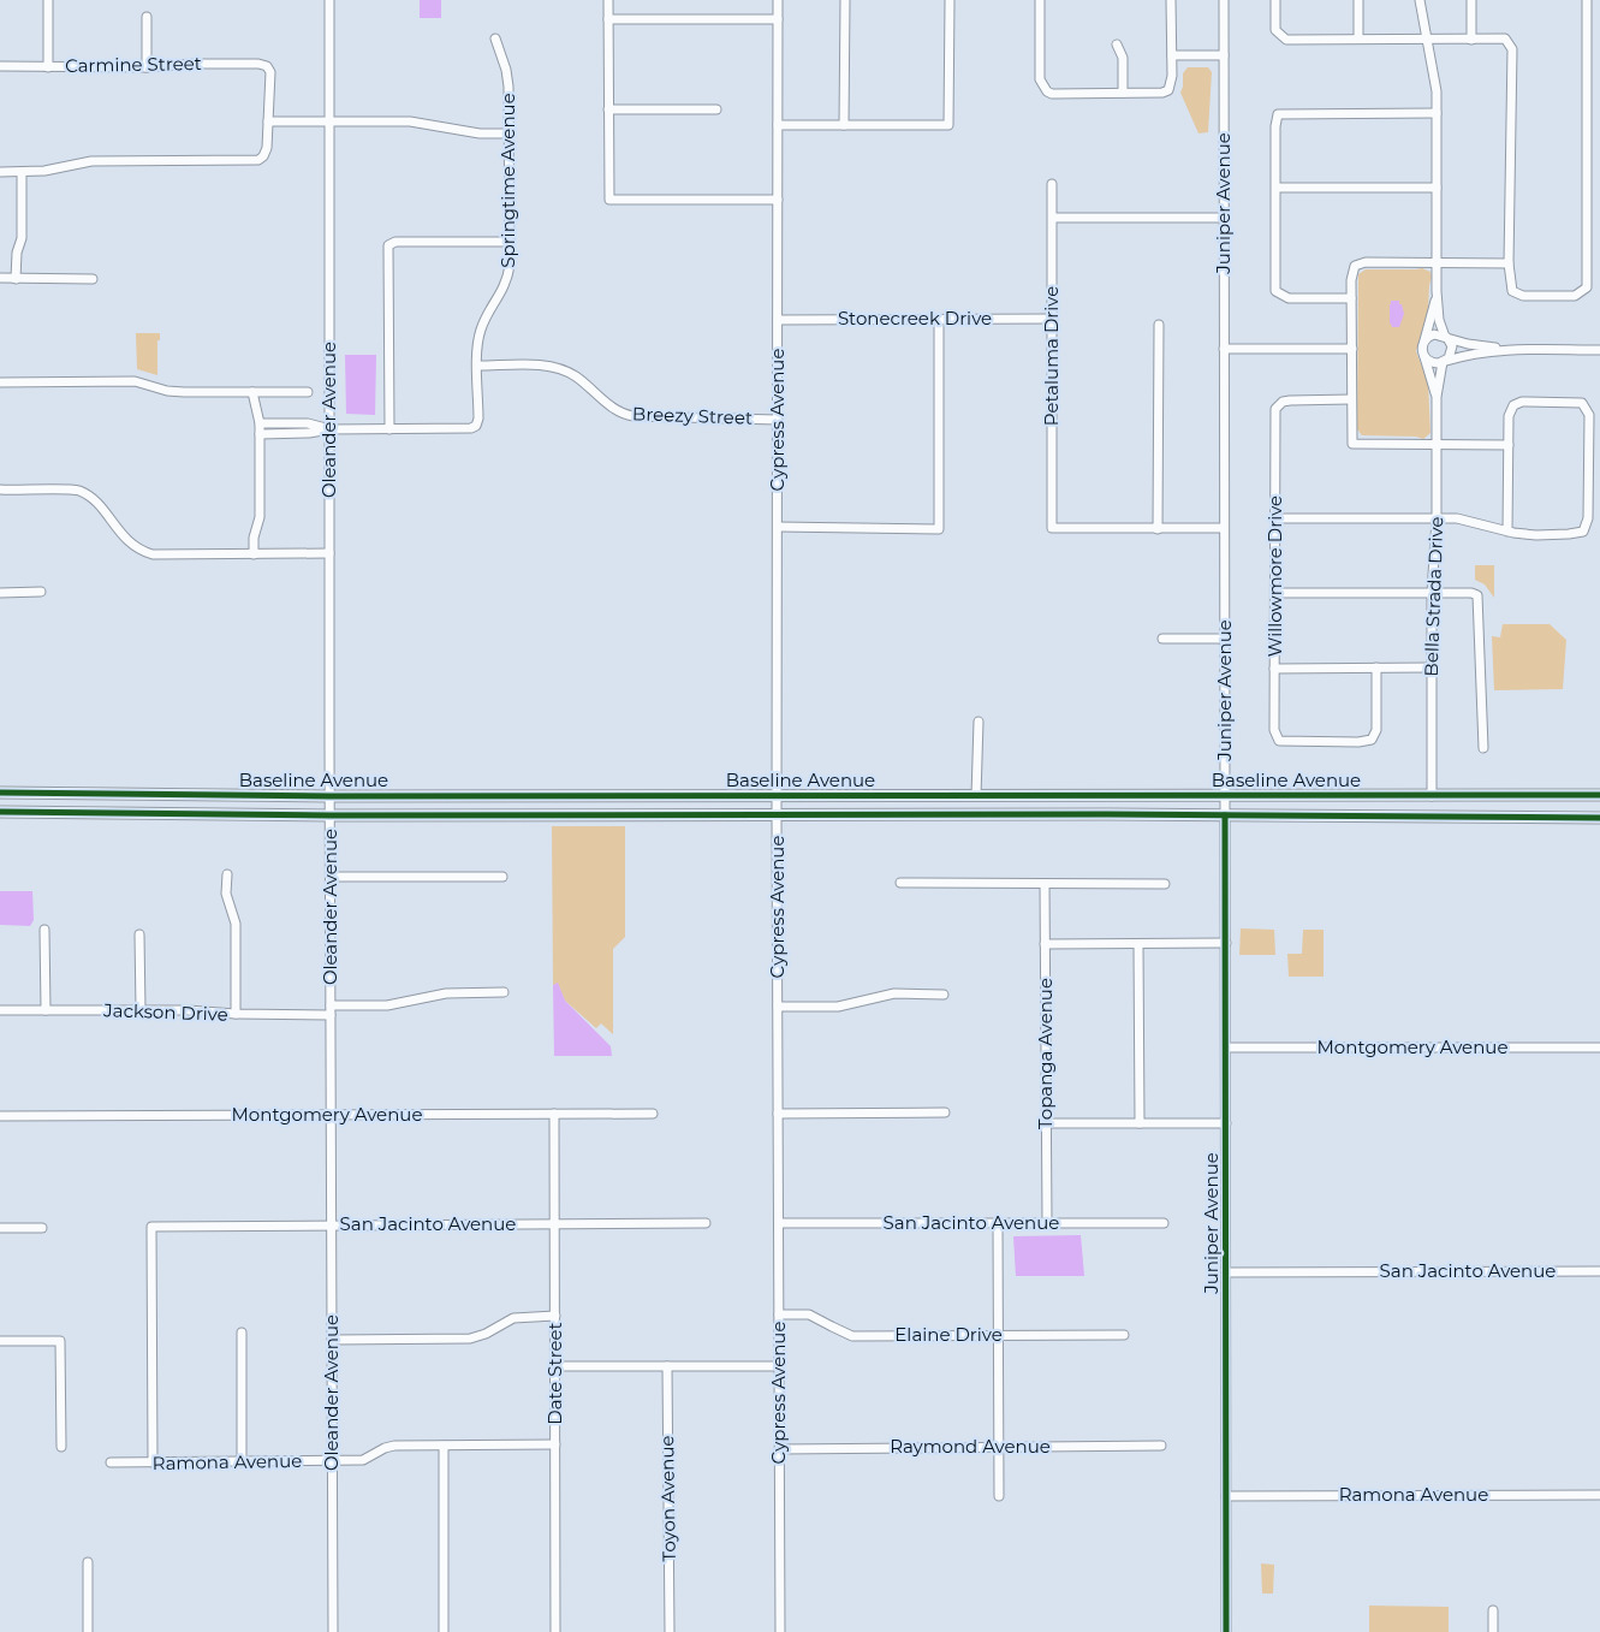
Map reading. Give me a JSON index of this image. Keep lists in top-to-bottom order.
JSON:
{
  "streets": {
    "main road": ["Baseline Avenue"],
    "street": [
      "Carmine Street",
      "Springtime Avenue",
      "Juniper Avenue",
      "Stonecreek Drive",
      "Petaluma Drive",
      "Breezy Street",
      "Oleander Avenue",
      "Cypress Avenue",
      "Willowmore Drive",
      "Bella Strada Drive",
      "Jackson Drive",
      "Montgomery Avenue",
      "Topanga Avenue",
      "San Jacinto Avenue",
      "Elaine Drive",
      "Date Street",
      "Raymond Avenue",
      "Ramona Avenue",
      "Toyon Avenue"
    ]
  },
  "crossings": [
    ["Springtime Avenue", "Breezy Street"],
    ["Juniper Avenue", "Baseline Avenue"],
    ["Juniper Avenue", "Montgomery Avenue"],
    ["Juniper Avenue", "San Jacinto Avenue"],
    ["Juniper Avenue", "Ramona Avenue"],
    ["Stonecreek Drive", "Petaluma Drive"],
    ["Stonecreek Drive", "Cypress Avenue"],
    ["Breezy Street", "Cypress Avenue"],
    ["Oleander Avenue", "Baseline Avenue"],
    ["Oleander Avenue", "Jackson Drive"],
    ["Oleander Avenue", "Montgomery Avenue"],
    ["Oleander Avenue", "San Jacinto Avenue"],
    ["Oleander Avenue", "Ramona Avenue"],
    ["Cypress Avenue", "Baseline Avenue"],
    ["Cypress Avenue", "San Jacinto Avenue"],
    ["Cypress Avenue", "Elaine Drive"],
    ["Cypress Avenue", "Raymond Avenue"],
    ["Bella Strada Drive", "Baseline Avenue"],
    ["Montgomery Avenue", "Date Street"],
    ["Topanga Avenue", "San Jacinto Avenue"],
    ["San Jacinto Avenue", "Date Street"],
    ["San Jacinto Avenue", "Ramona Avenue"],
    ["Date Street", "Ramona Avenue"]
  ]
}
